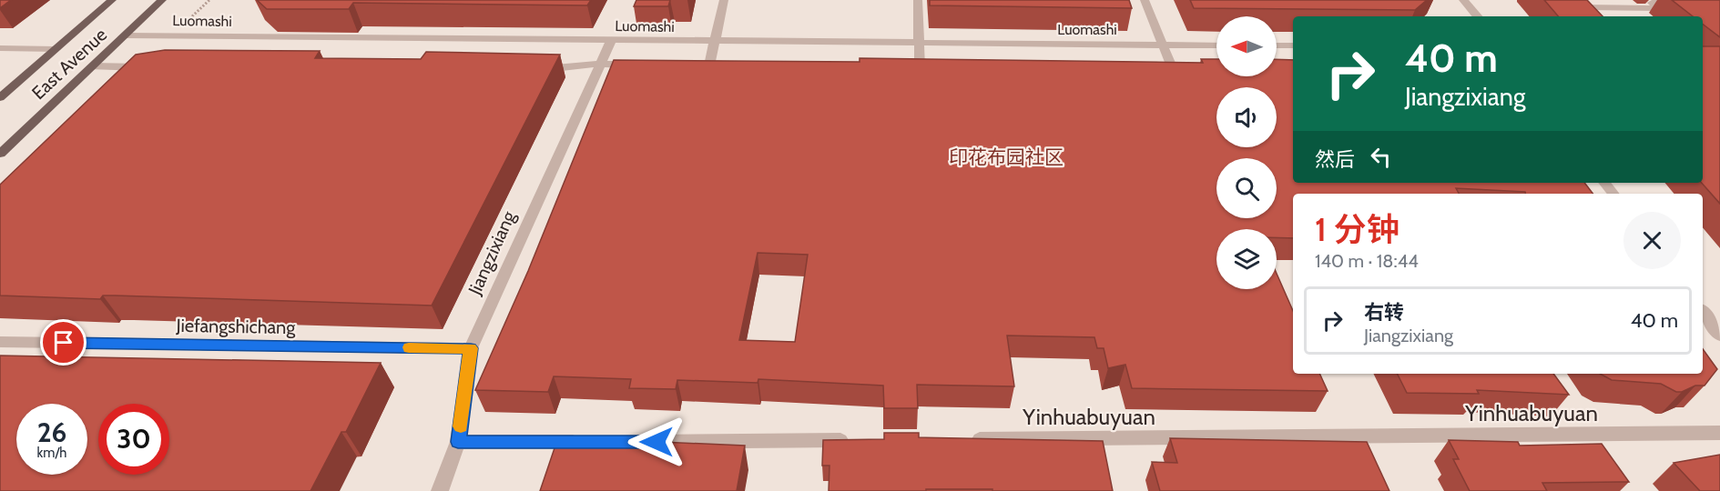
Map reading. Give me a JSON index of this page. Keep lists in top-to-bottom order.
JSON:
{
  "streets": {
    "main road": ["East Avenue"],
    "street": [
      "Luomashi",
      "Jiangzixiang",
      "Jiefangshichang",
      "Yinhuabuyuan"
    ]
  },
  "crossings": [
    ["Luomashi", "East Avenue"],
    ["Luomashi", "Jiangzixiang"],
    ["Jiangzixiang", "Jiefangshichang"]
  ],
  "districts": ["印花布园社区"],
  "north": "left",
  "page": {
    "turn": ["40 m", "Jiangzixiang"],
    "then": "然后",
    "heading": ["1 分钟", "140 m · 18:44"],
    "list": [
      {
        "name": "右转",
        "note": "Jiangzixiang",
        "value": "40 m"
      }
    ],
    "speed": "26 km/h",
    "limit": "30"
  }
}
